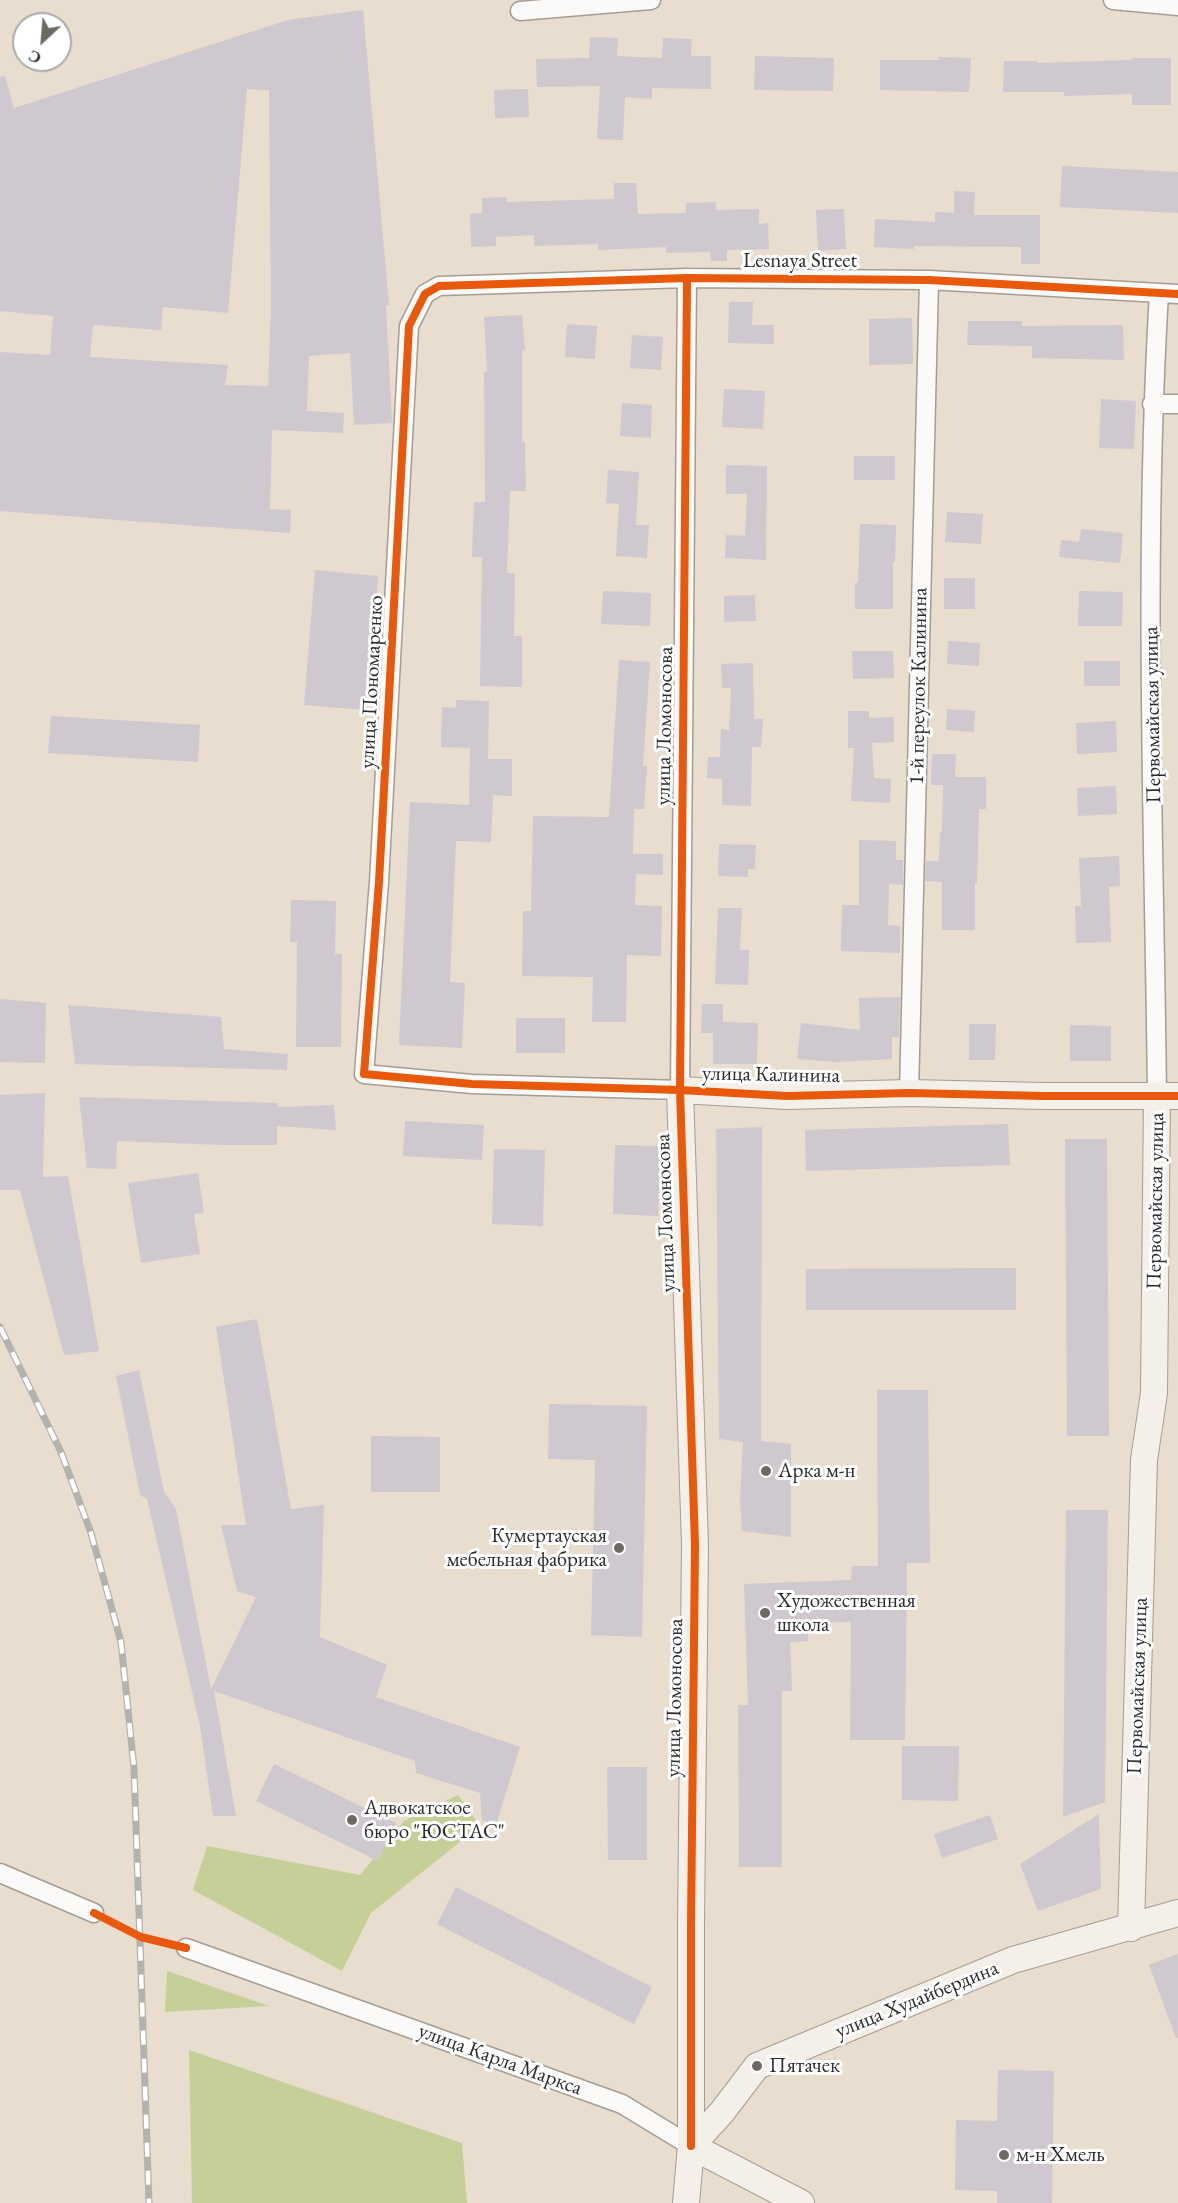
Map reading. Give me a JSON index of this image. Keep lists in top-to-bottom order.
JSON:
{
  "streets": {
    "street": [
      "Lesnaya Street",
      "улица Пономаренко",
      "1-й переулок Калинина",
      "Первомайская улица",
      "улица Ломоносова",
      "улица Калинина",
      "улица Худайбердина",
      "улица Карла Маркса"
    ]
  },
  "crossings": [
    ["Lesnaya Street", "улица Пономаренко"],
    ["Lesnaya Street", "1-й переулок Калинина"],
    ["Lesnaya Street", "Первомайская улица"],
    ["Lesnaya Street", "улица Ломоносова"],
    ["улица Пономаренко", "улица Калинина"],
    ["1-й переулок Калинина", "улица Калинина"],
    ["Первомайская улица", "улица Калинина"],
    ["Первомайская улица", "улица Худайбердина"],
    ["улица Ломоносова", "улица Калинина"],
    ["улица Ломоносова", "улица Худайбердина"],
    ["улица Ломоносова", "улица Карла Маркса"],
    ["улица Худайбердина", "улица Карла Маркса"]
  ],
  "places": [
    "Арка м-н",
    "Кумертауская мебельная фабрика",
    "Художественная школа",
    "Адвокатское бюро \"ЮСТАС\"",
    "Пятачек",
    "м-н Хмель"
  ],
  "north": "bottom left"
}
